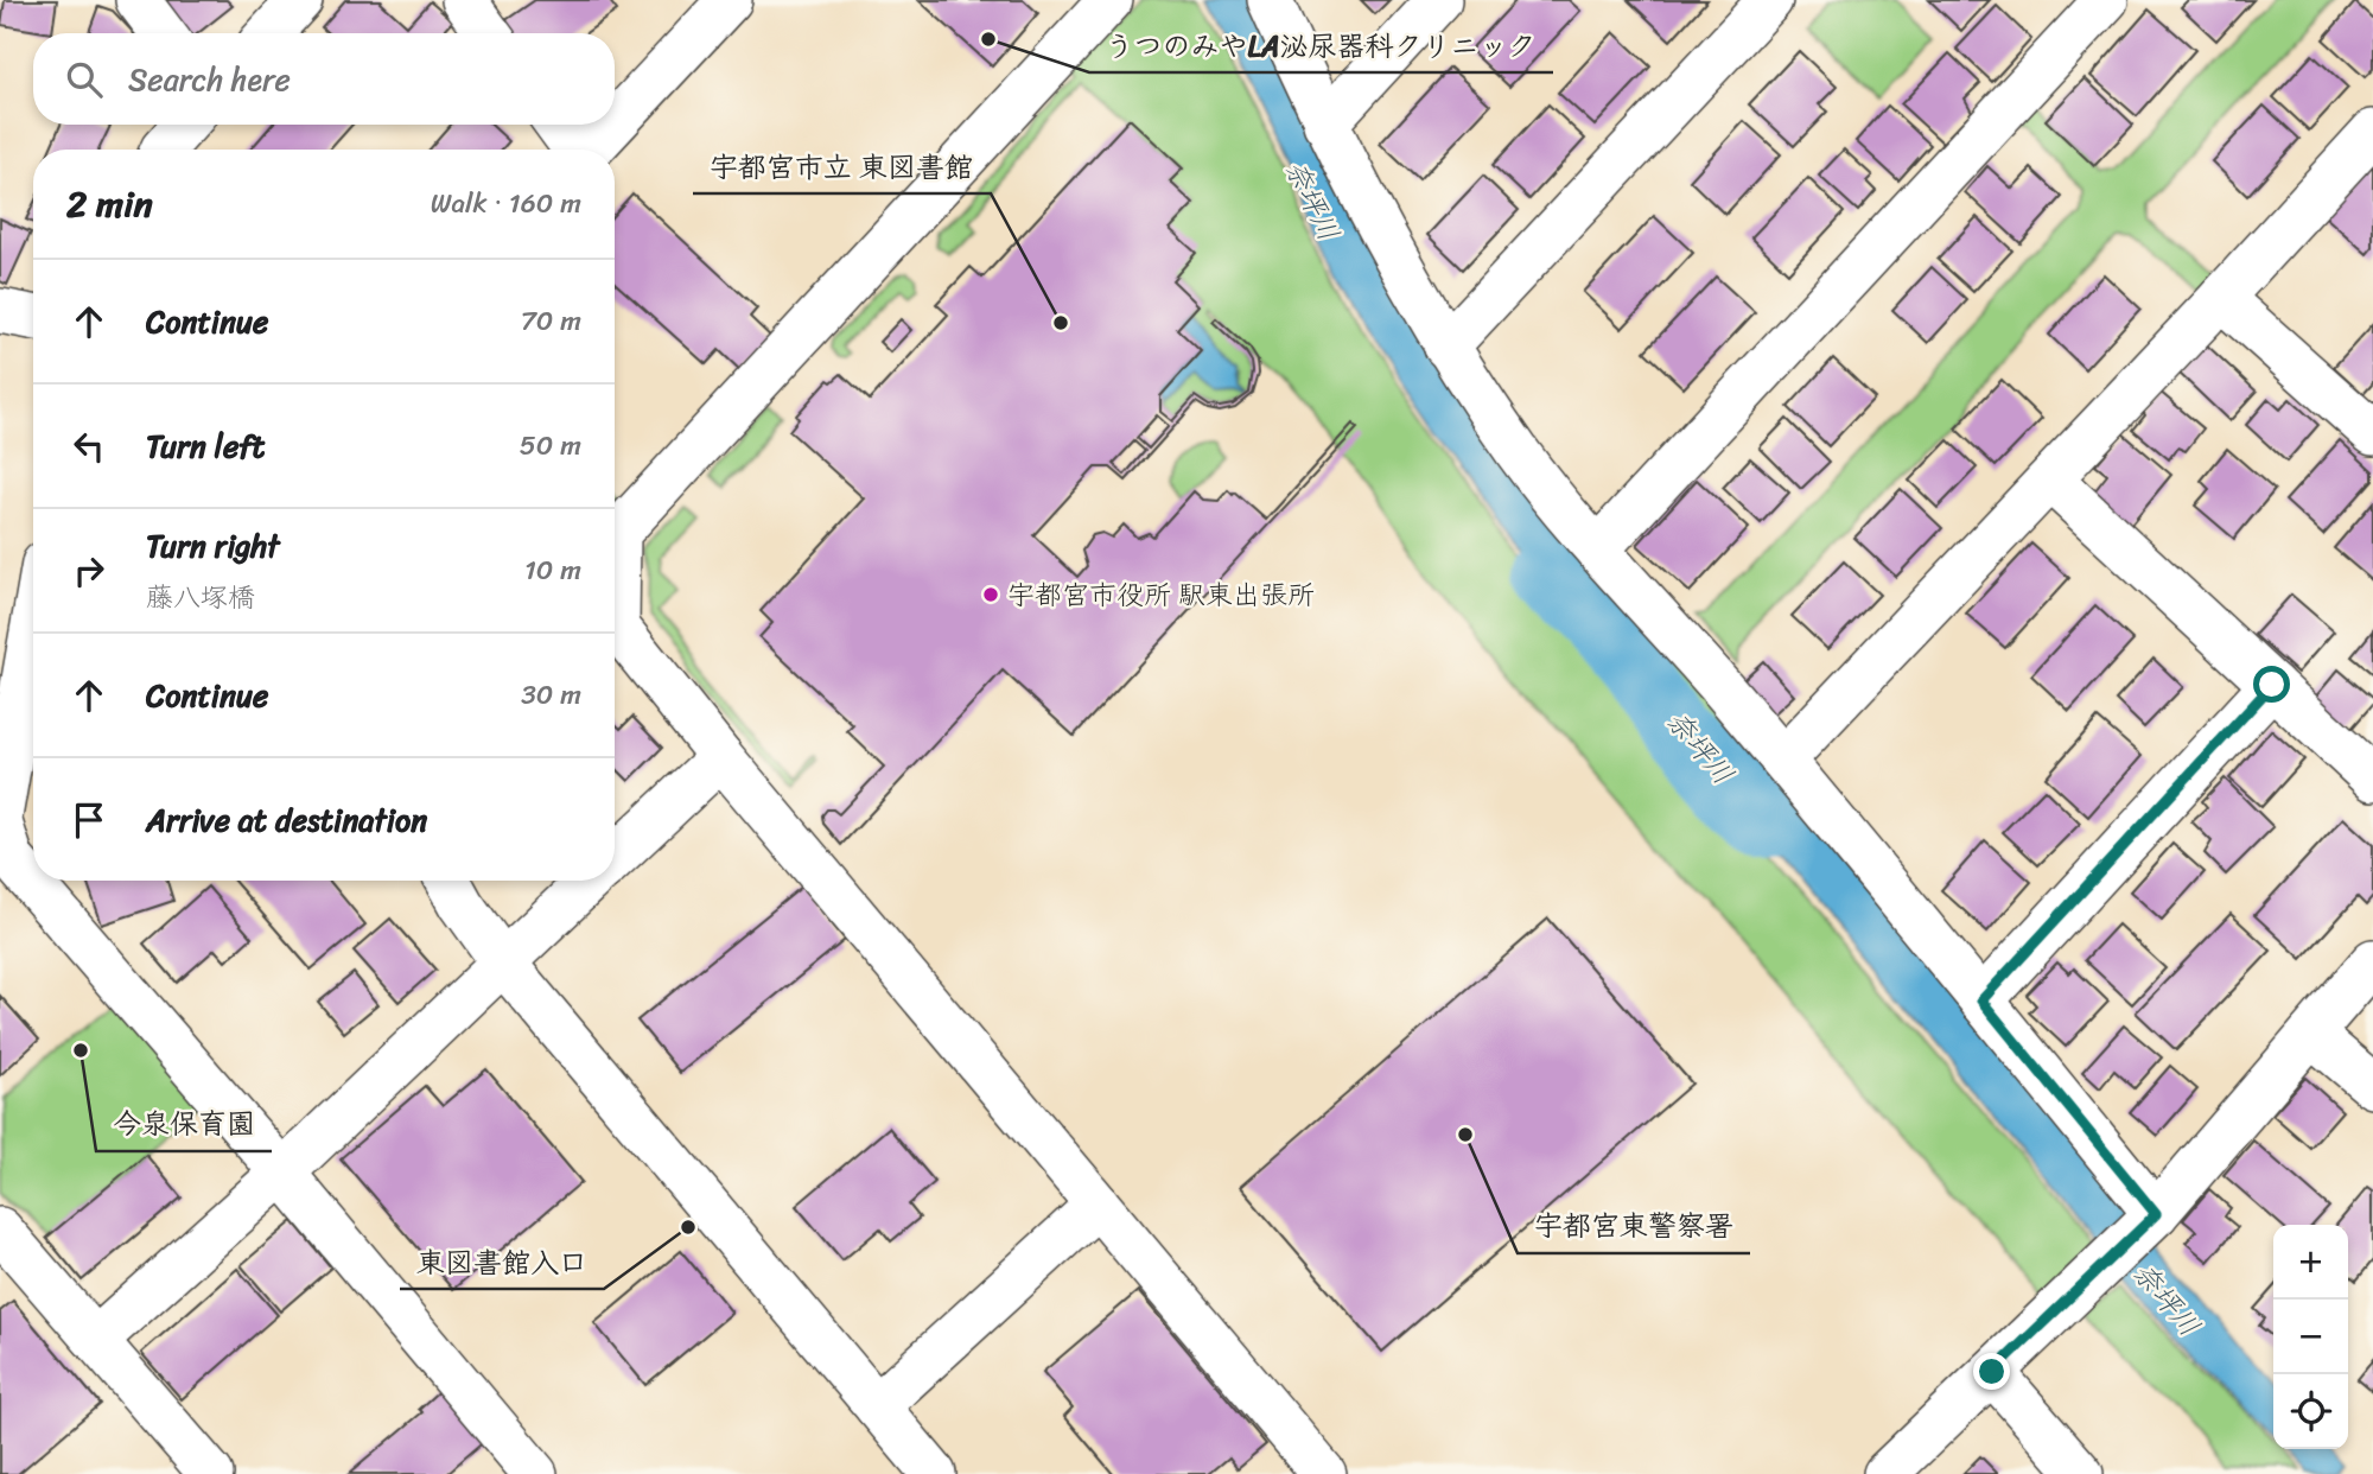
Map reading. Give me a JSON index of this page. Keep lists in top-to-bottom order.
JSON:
{
  "water": ["奈坪川"],
  "places": [
    "うつのみやLA泌尿器科クリニック",
    "宇都宮市立 東図書館",
    "宇都宮市役所 駅東出張所",
    "今泉保育園",
    "宇都宮東警察署",
    "東図書館入口"
  ],
  "page": {
    "search": "Search here",
    "heading": ["2 min", "Walk · 160 m"],
    "list": [
      ["Continue", "70 m"],
      ["Turn left", "50 m"],
      ["Turn right", "藤八塚橋", "10 m"],
      ["Continue", "30 m"],
      "Arrive at destination"
    ],
    "map_buttons": ["+", "−"]
  }
}
